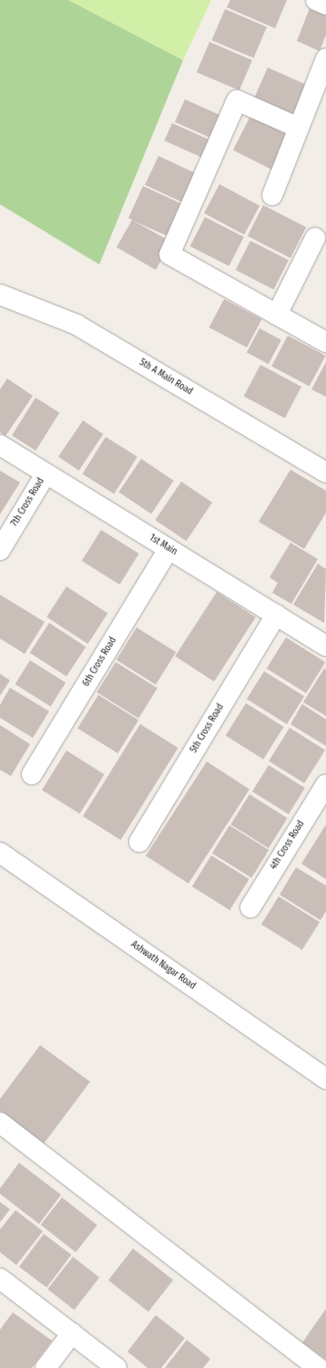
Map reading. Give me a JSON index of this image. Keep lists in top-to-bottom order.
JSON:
{
  "streets": {
    "street": [
      "5th A Main Road",
      "7th Cross Road",
      "1st Main",
      "6th Cross Road",
      "5th Cross Road",
      "4th Cross Road",
      "Ashwath Nagar Road"
    ]
  },
  "crossings": [
    ["7th Cross Road", "1st Main"],
    ["1st Main", "6th Cross Road"],
    ["1st Main", "5th Cross Road"]
  ]
}
